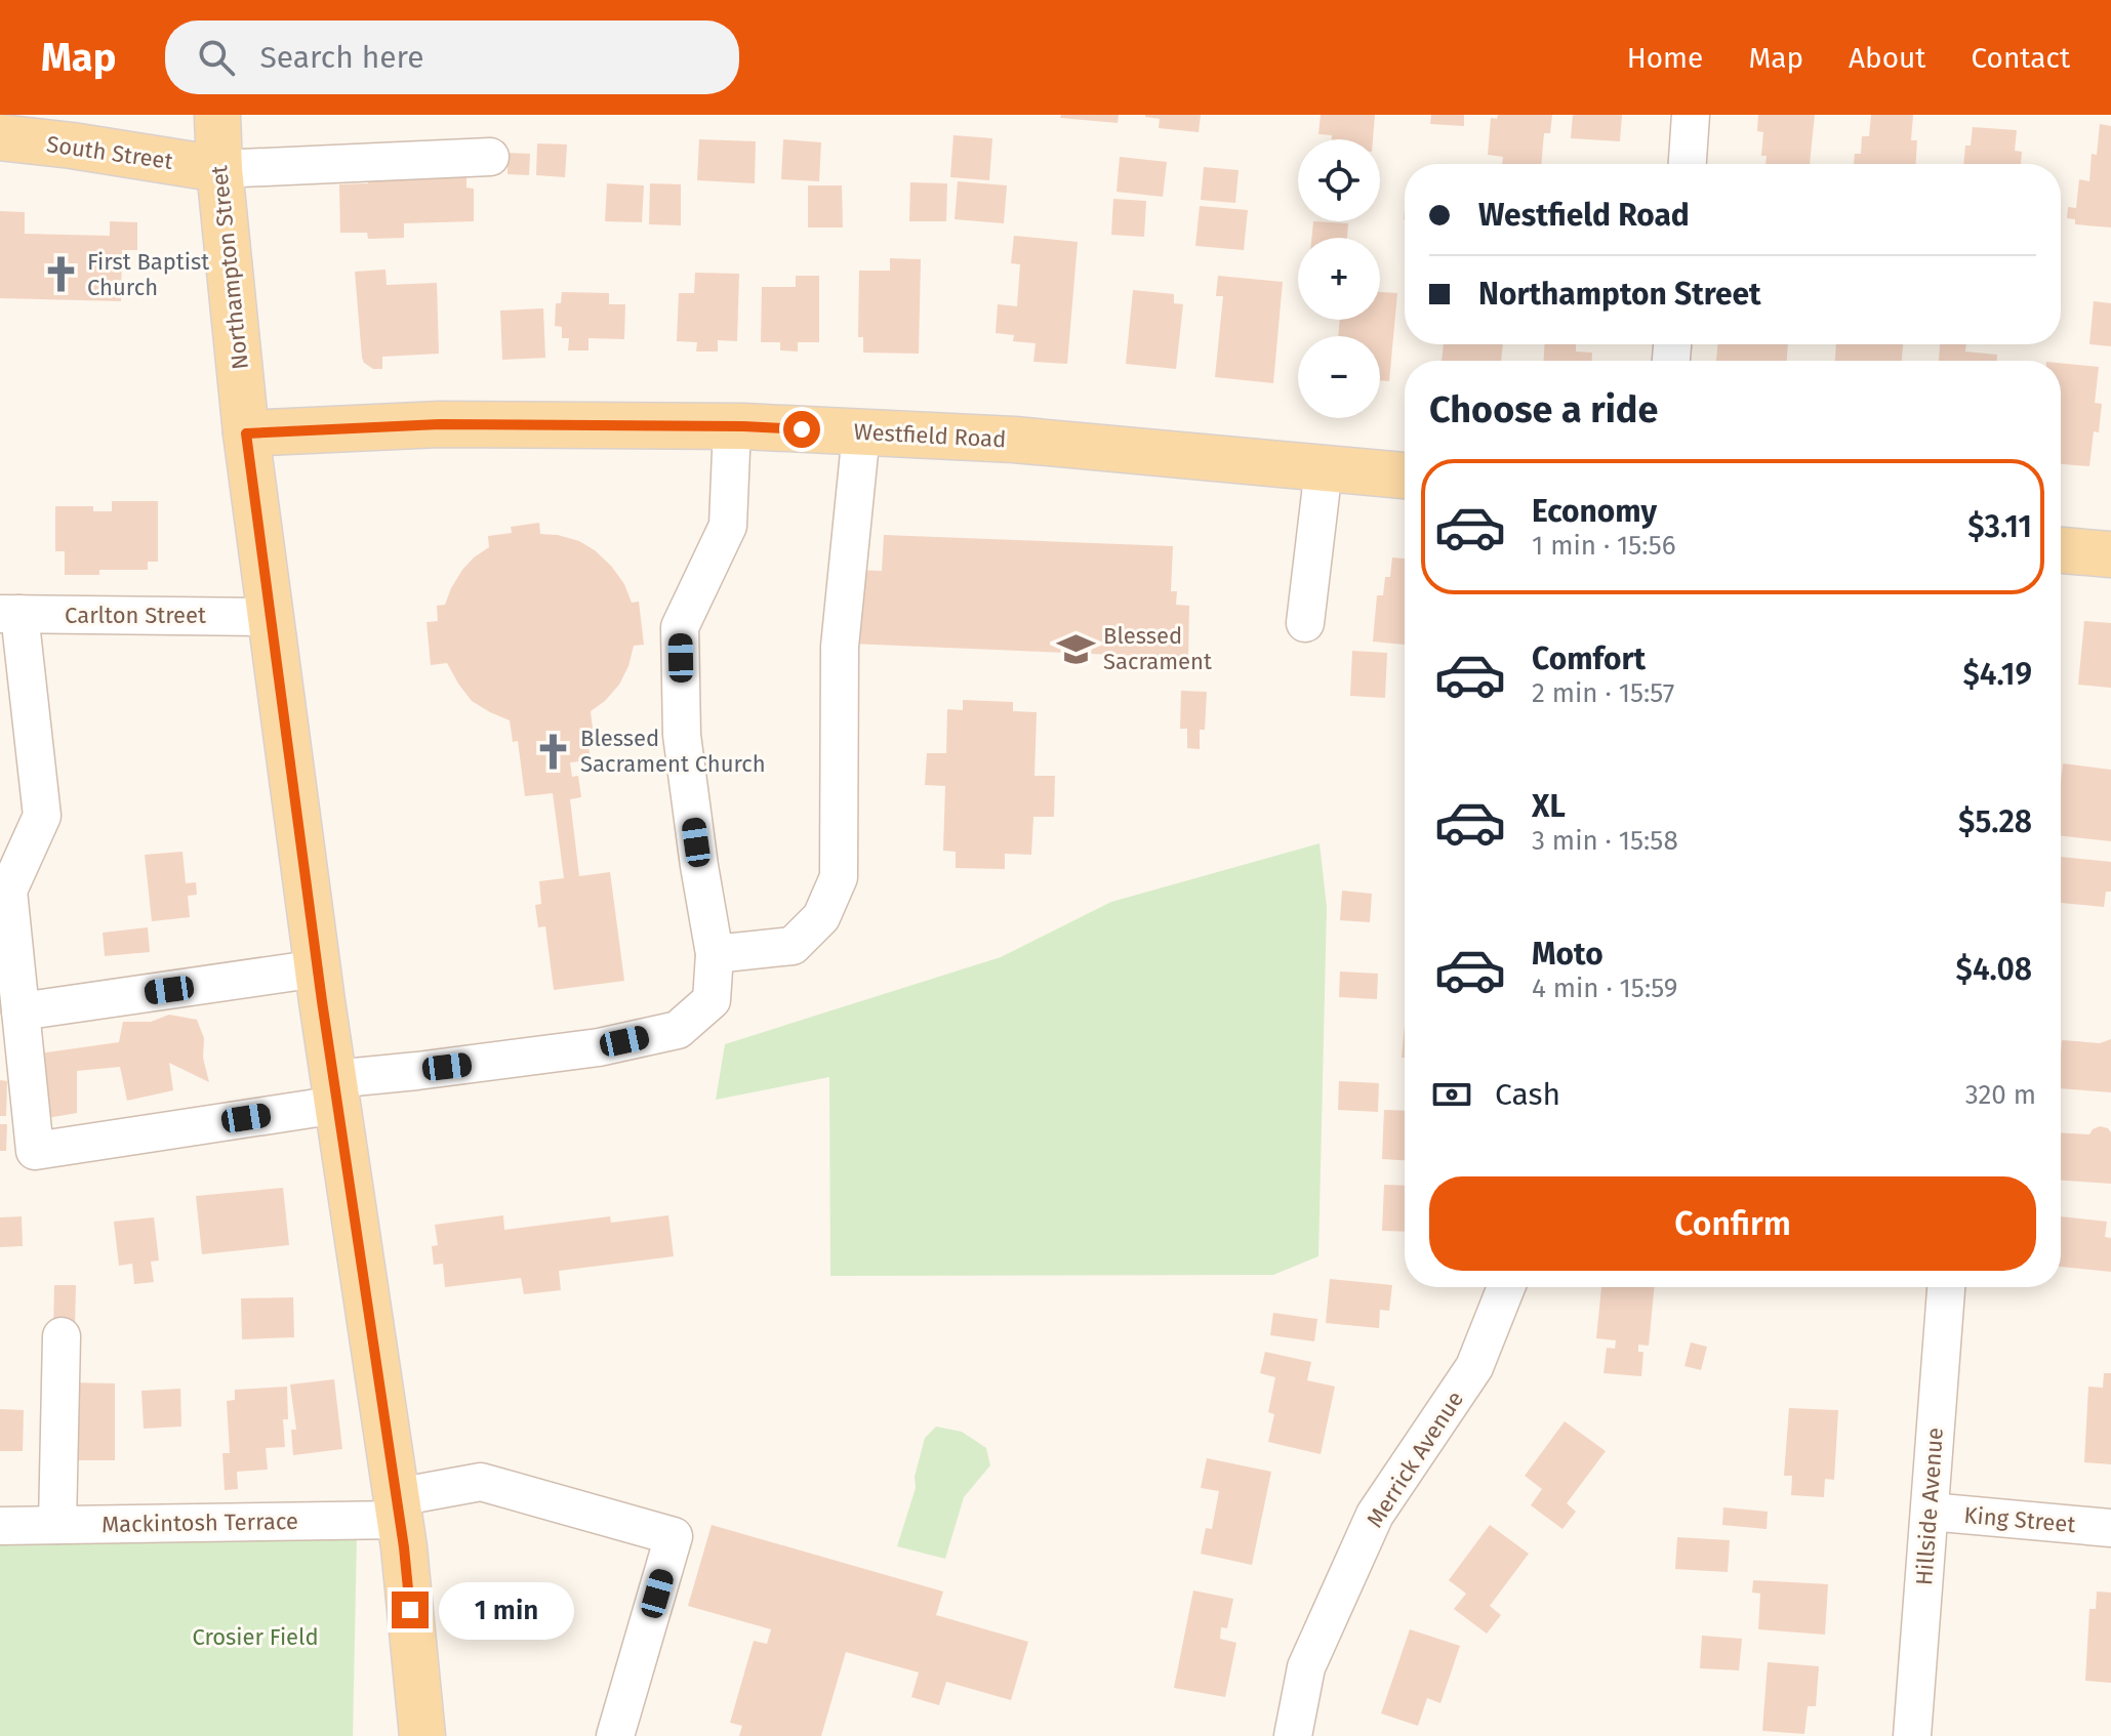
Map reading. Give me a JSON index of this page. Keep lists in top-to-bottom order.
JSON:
{
  "streets": {
    "main road": ["South Street", "Northampton Street", "Westfield Road"],
    "street": [
      "Carlton Street",
      "Merrick Avenue",
      "Hillside Avenue",
      "King Street",
      "Mackintosh Terrace"
    ]
  },
  "crossings": [
    ["South Street", "Northampton Street"],
    ["Northampton Street", "Westfield Road"],
    ["Northampton Street", "Carlton Street"],
    ["Northampton Street", "Mackintosh Terrace"],
    ["Hillside Avenue", "King Street"]
  ],
  "parks": ["Crosier Field"],
  "places": {
    "church": ["First Baptist Church", "Blessed Sacrament Church"],
    "school or university": ["Blessed Sacrament"]
  },
  "page": {
    "header": "Map",
    "search": "Search here",
    "nav": [
      "Home",
      "Map",
      "About",
      "Contact"
    ],
    "map_buttons": ["+", "−"],
    "banner": ["Westfield Road", "Northampton Street"],
    "heading": "Choose a ride",
    "list": [
      {
        "name": "Economy",
        "note": "1 min · 15:56",
        "value": "$3.11"
      },
      {
        "name": "Comfort",
        "note": "2 min · 15:57",
        "value": "$4.19"
      },
      {
        "name": "XL",
        "note": "3 min · 15:58",
        "value": "$5.28"
      },
      {
        "name": "Moto",
        "note": "4 min · 15:59",
        "value": "$4.08"
      }
    ],
    "pay": ["Cash", "320 m"],
    "buttons": "Confirm",
    "bubble": "1 min"
  }
}
